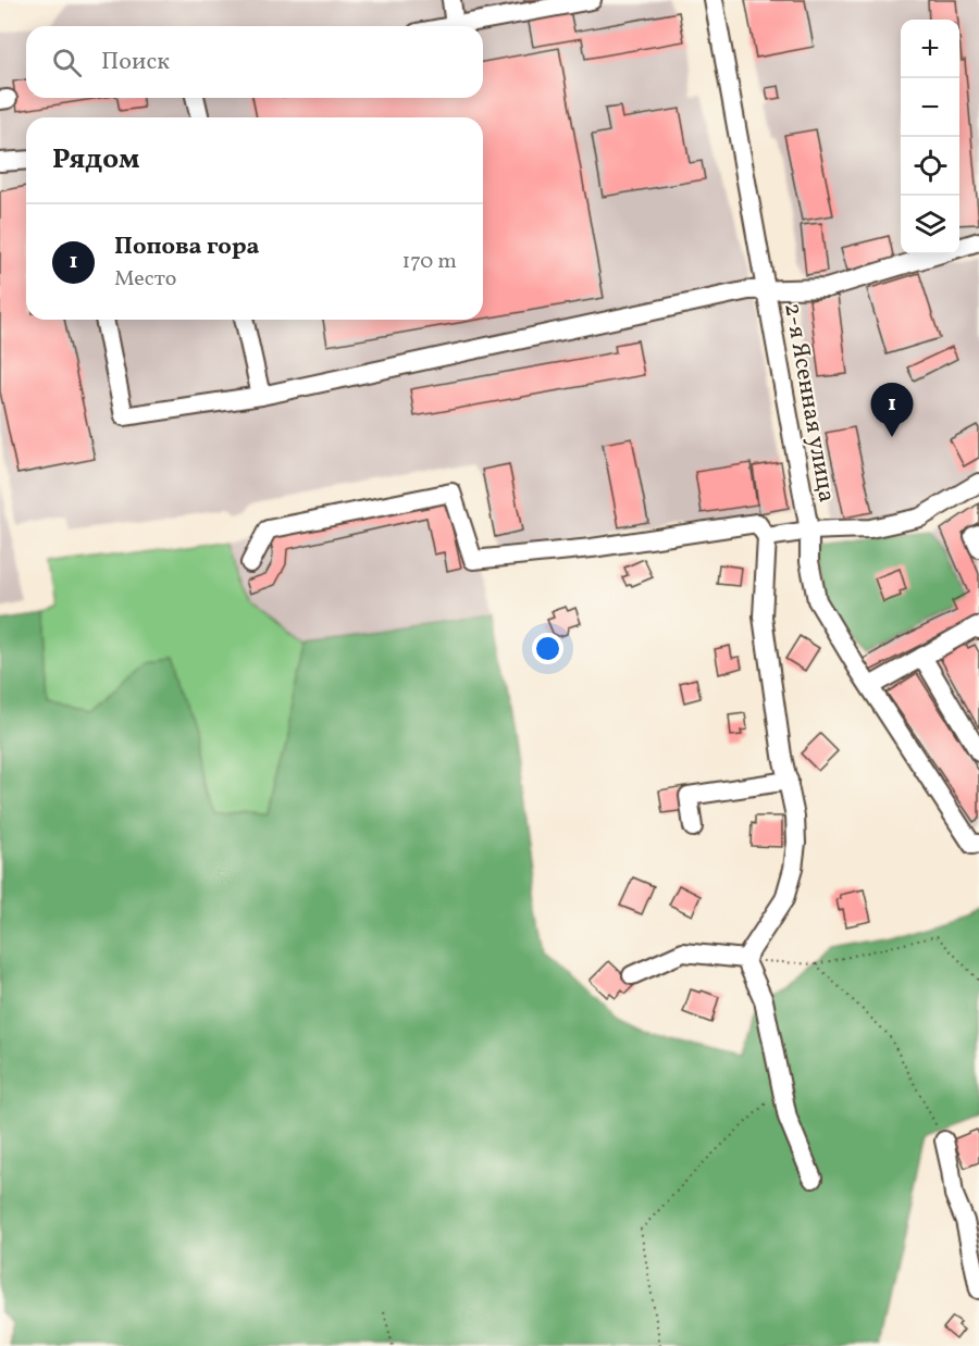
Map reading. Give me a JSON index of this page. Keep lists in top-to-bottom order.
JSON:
{
  "streets": {
    "street": ["2-я Ясенная улица"]
  },
  "page": {
    "map_buttons": ["+", "−"],
    "search": "Поиск",
    "heading": "Рядом",
    "list": [
      {
        "mark": "1",
        "name": "Попова гора",
        "note": "Место",
        "value": "170 m"
      }
    ],
    "pins": "1"
  }
}
